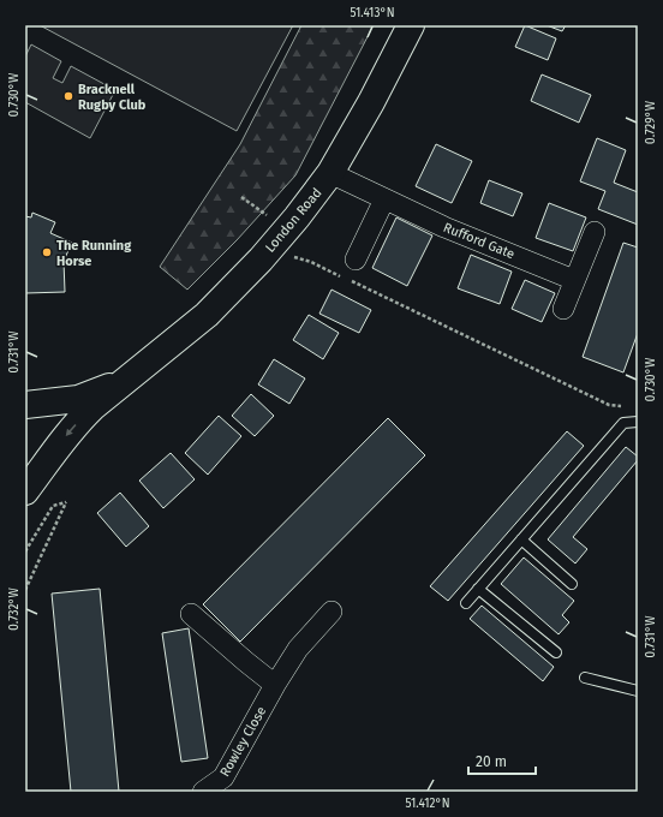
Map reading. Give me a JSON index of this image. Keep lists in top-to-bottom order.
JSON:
{
  "streets": {
    "main road": ["London Road"],
    "street": ["Rufford Gate", "Rowley Close"]
  },
  "crossings": [
    ["London Road", "Rufford Gate"]
  ],
  "places": ["Bracknell Rugby Club", "The Running Horse"],
  "scale_bar": "20 m",
  "coordinates": [
    "51.413°N",
    "0.730°W",
    "0.729°W",
    "0.731°W",
    "0.732°W",
    "51.412°N"
  ]
}
